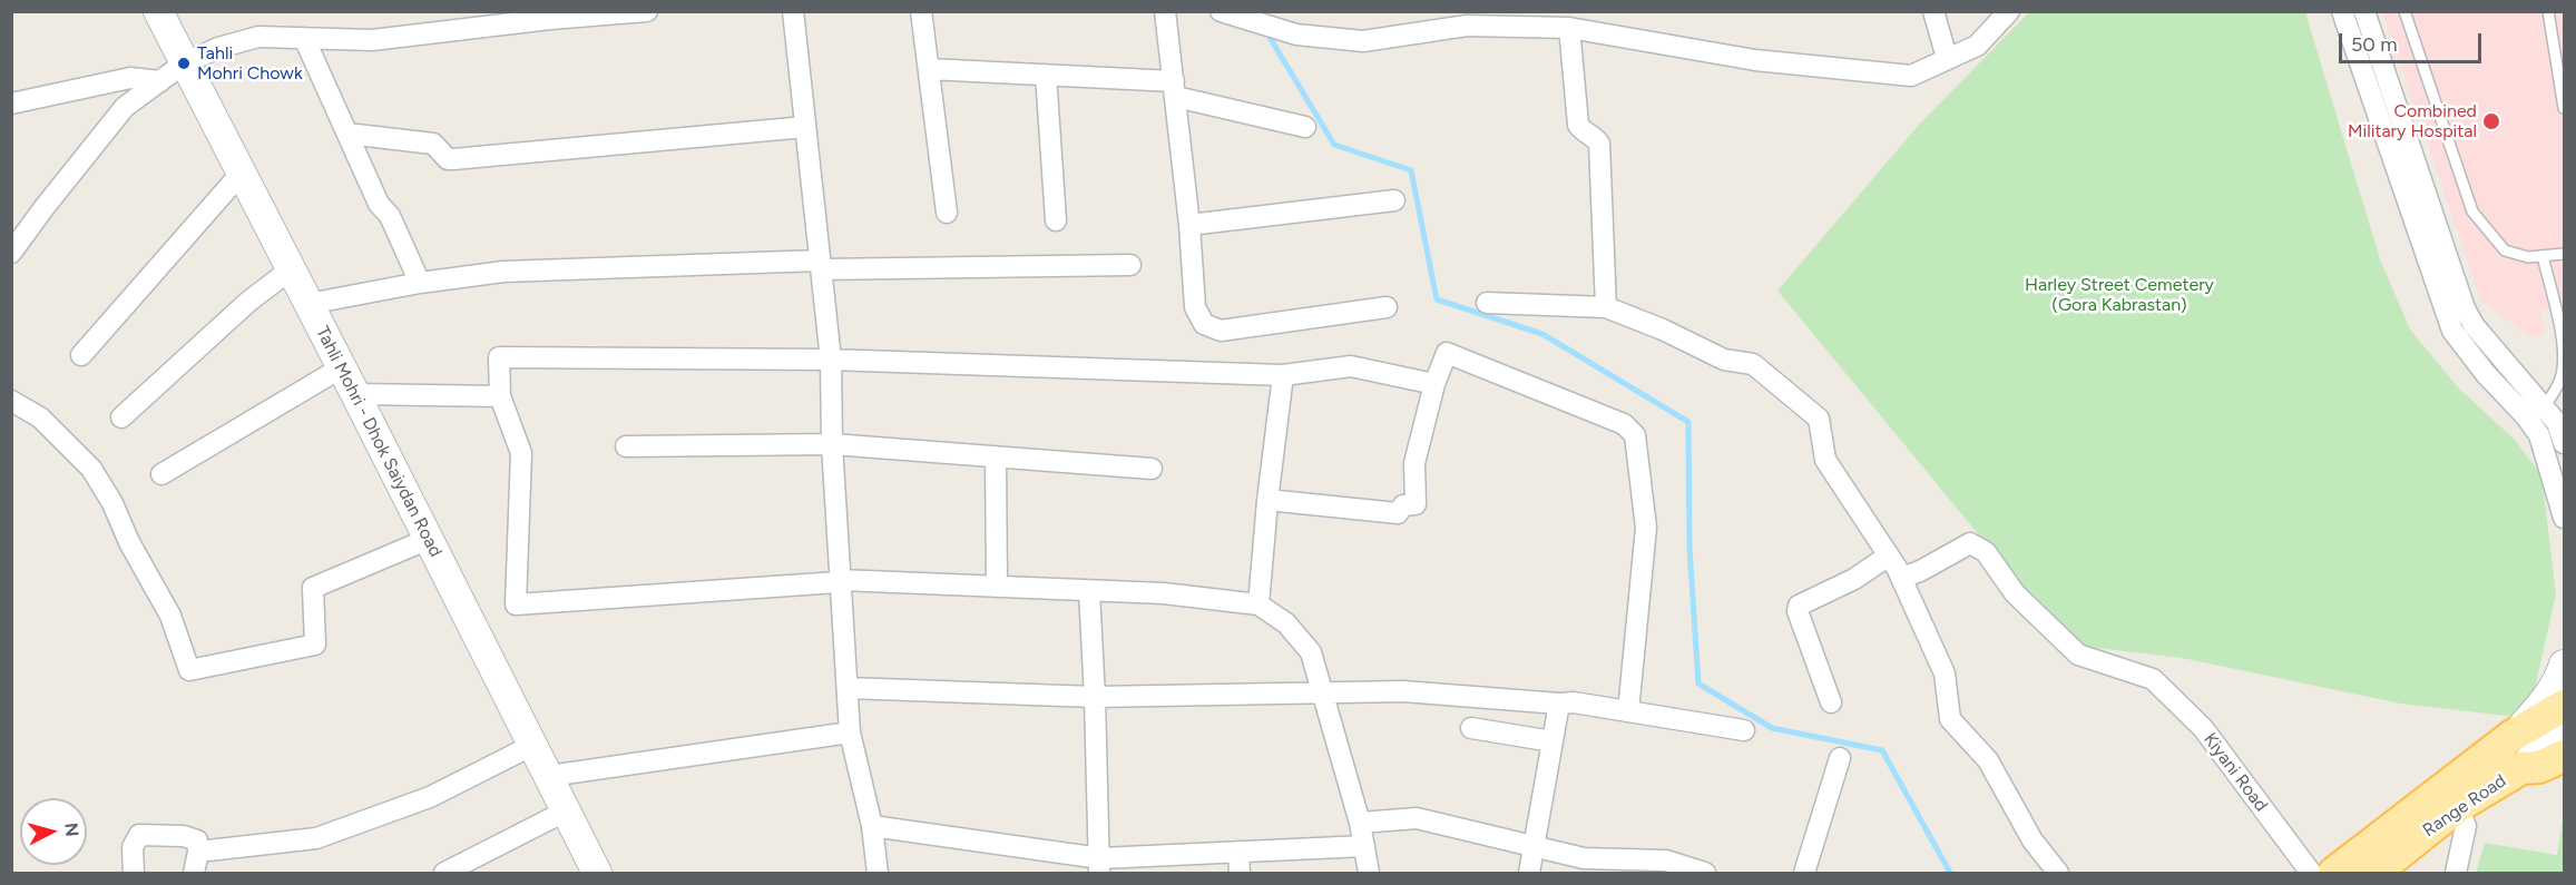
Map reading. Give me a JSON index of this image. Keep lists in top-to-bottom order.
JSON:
{
  "streets": {
    "main road": ["Range Road"],
    "street": ["Tahli Mohri - Dhok Saiydan Road", "Kiyani Road"]
  },
  "parks": ["Harley Street Cemetery (Gora Kabrastan)"],
  "places": ["Tahli Mohri Chowk", "Combined Military Hospital"],
  "scale_bar": "50 m",
  "north": "right"
}
